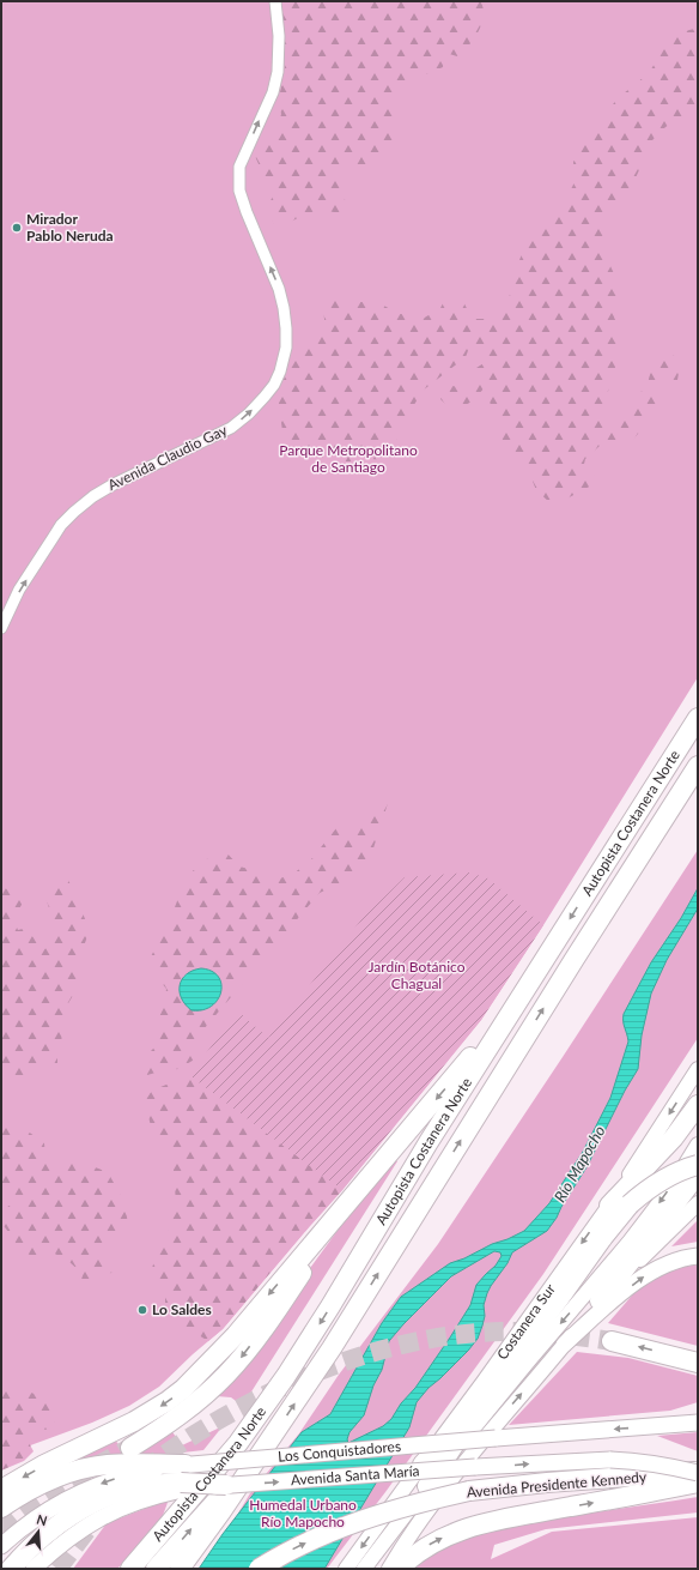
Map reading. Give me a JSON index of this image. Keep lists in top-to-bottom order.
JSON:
{
  "streets": {
    "highway": ["Autopista Costanera Norte", "Avenida Presidente Kennedy"],
    "main road": ["Costanera Sur", "Los Conquistadores", "Avenida Santa María"],
    "street": ["Avenida Claudio Gay"]
  },
  "crossings": [
    ["Avenida Santa María", "Avenida Presidente Kennedy"]
  ],
  "one_way": ["Avenida Claudio Gay", "Avenida Santa María"],
  "water": ["Río Mapocho"],
  "parks": ["Parque Metropolitano de Santiago", "Jardín Botánico Chagual", "Humedal Urbano Río Mapocho"],
  "places": ["Mirador Pablo Neruda", "Lo Saldes"],
  "north": "top"
}
